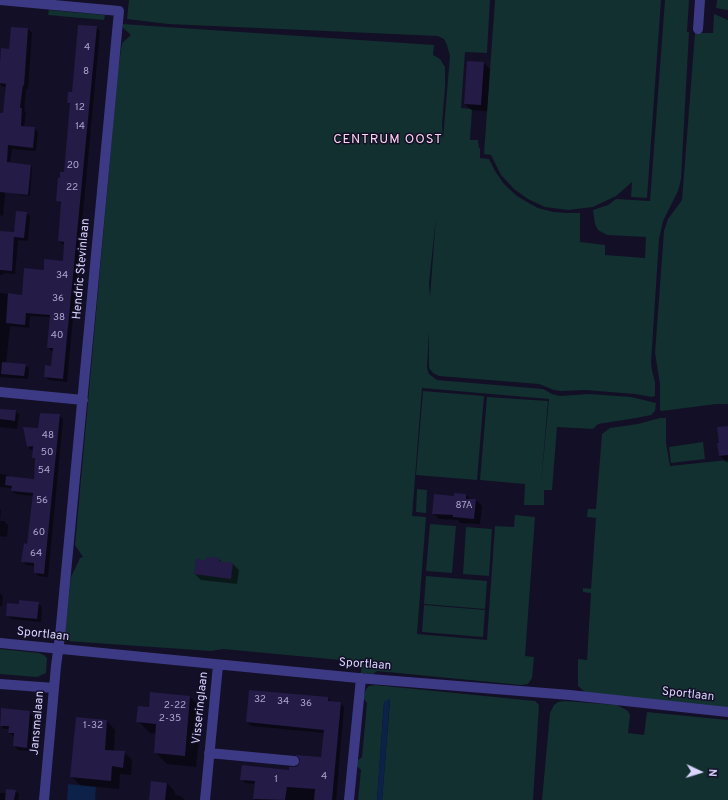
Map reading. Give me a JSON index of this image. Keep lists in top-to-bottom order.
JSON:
{
  "streets": {
    "street": [
      "Hendric Stevinlaan",
      "Sportlaan",
      "Visseringlaan",
      "Jansmalaan"
    ]
  },
  "crossings": [
    ["Hendric Stevinlaan", "Sportlaan"],
    ["Hendric Stevinlaan", "Jansmalaan"],
    ["Sportlaan", "Visseringlaan"],
    ["Sportlaan", "Jansmalaan"]
  ],
  "districts": ["CENTRUM OOST"],
  "house_numbers": [
    "4",
    "8",
    "12",
    "14",
    "20",
    "22",
    "34",
    "36",
    "38",
    "40",
    "48",
    "50",
    "54",
    "56",
    "87A",
    "60",
    "64",
    "32",
    "34",
    "36",
    "2-22",
    "2-35",
    "1-32",
    "4",
    "1"
  ],
  "north": "right"
}
